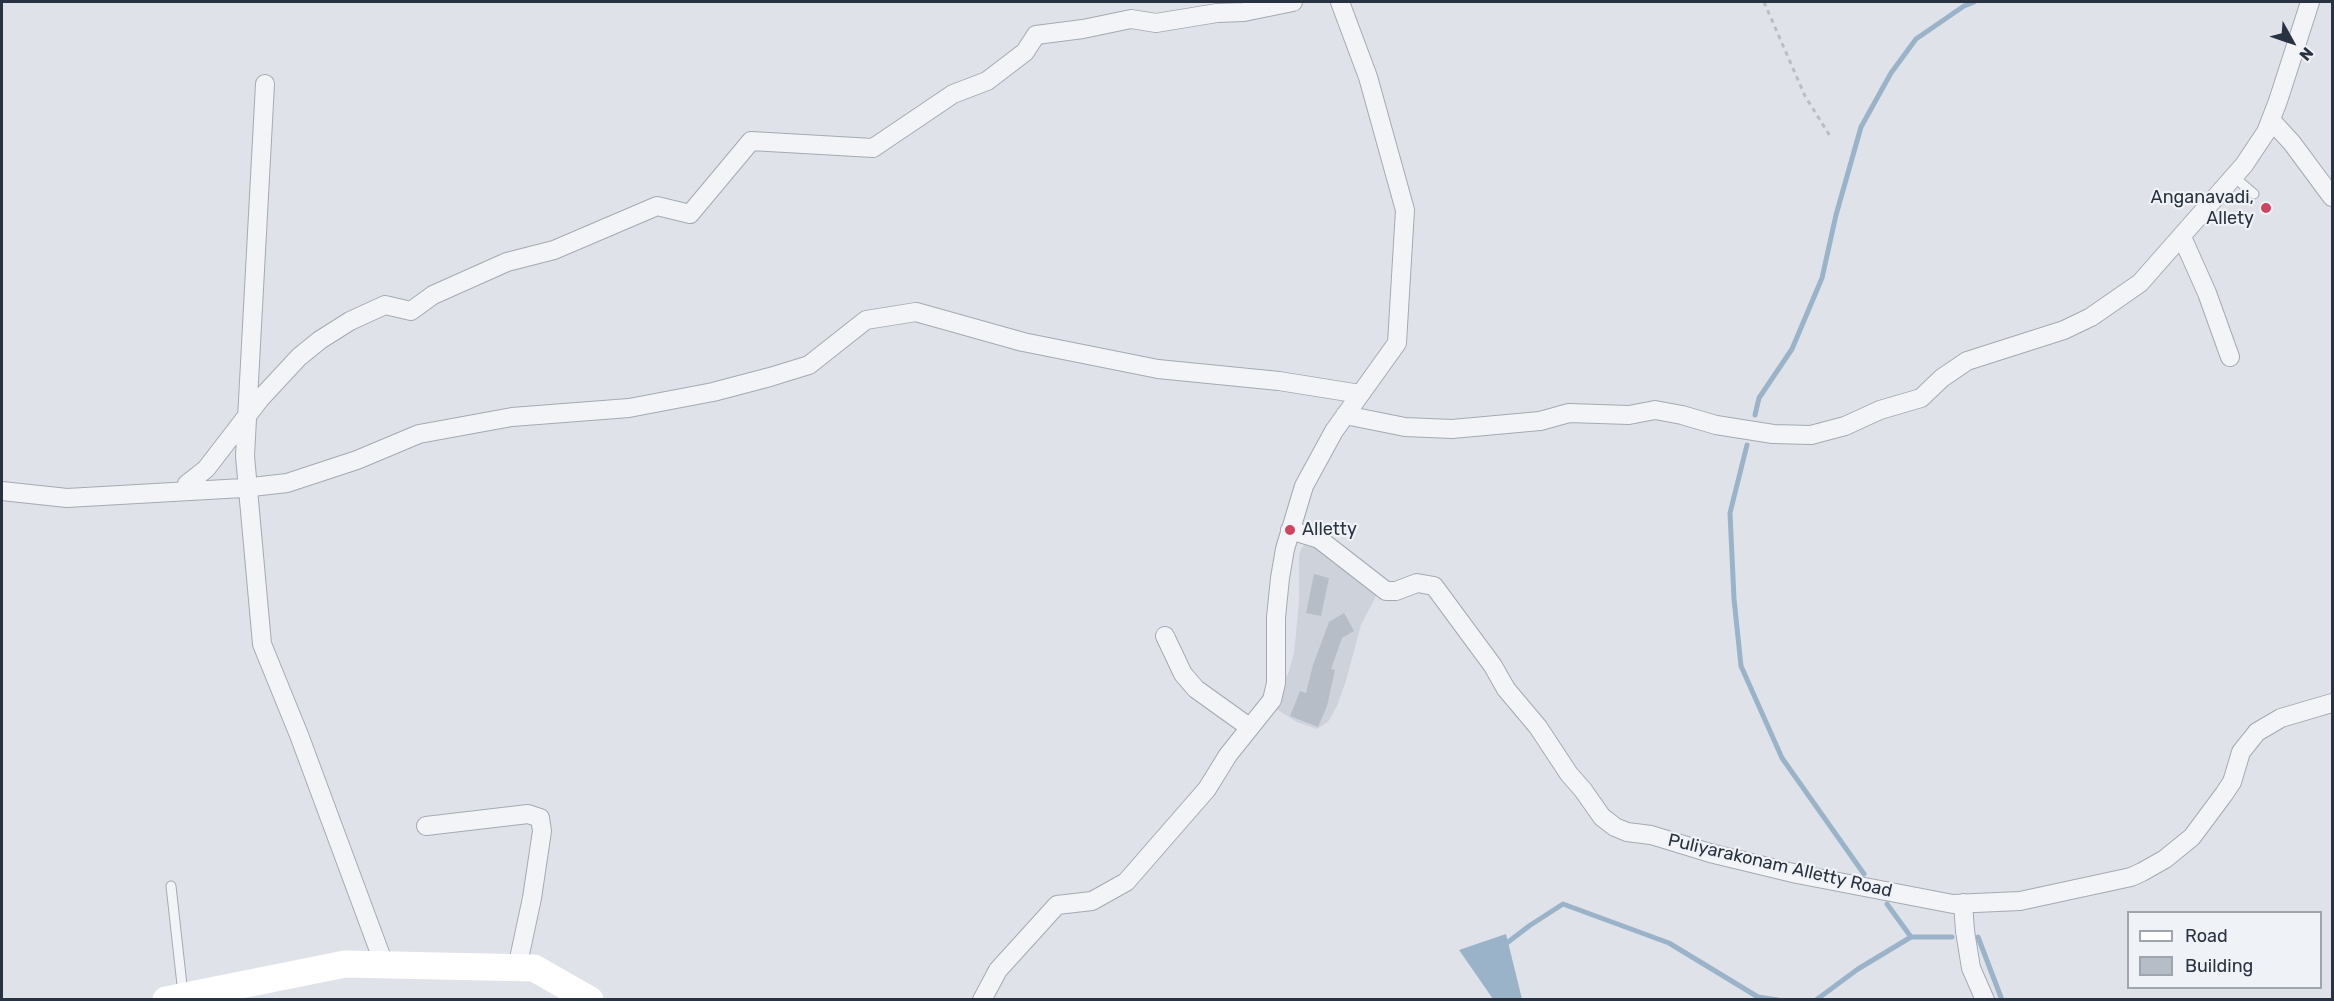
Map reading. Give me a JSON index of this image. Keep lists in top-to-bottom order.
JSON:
{
  "streets": {
    "street": ["Puliyarakonam Alletty Road"]
  },
  "places": ["Anganavadi, Allety", "Alletty"],
  "legend": ["Road", "Building"],
  "north": "bottom right"
}
